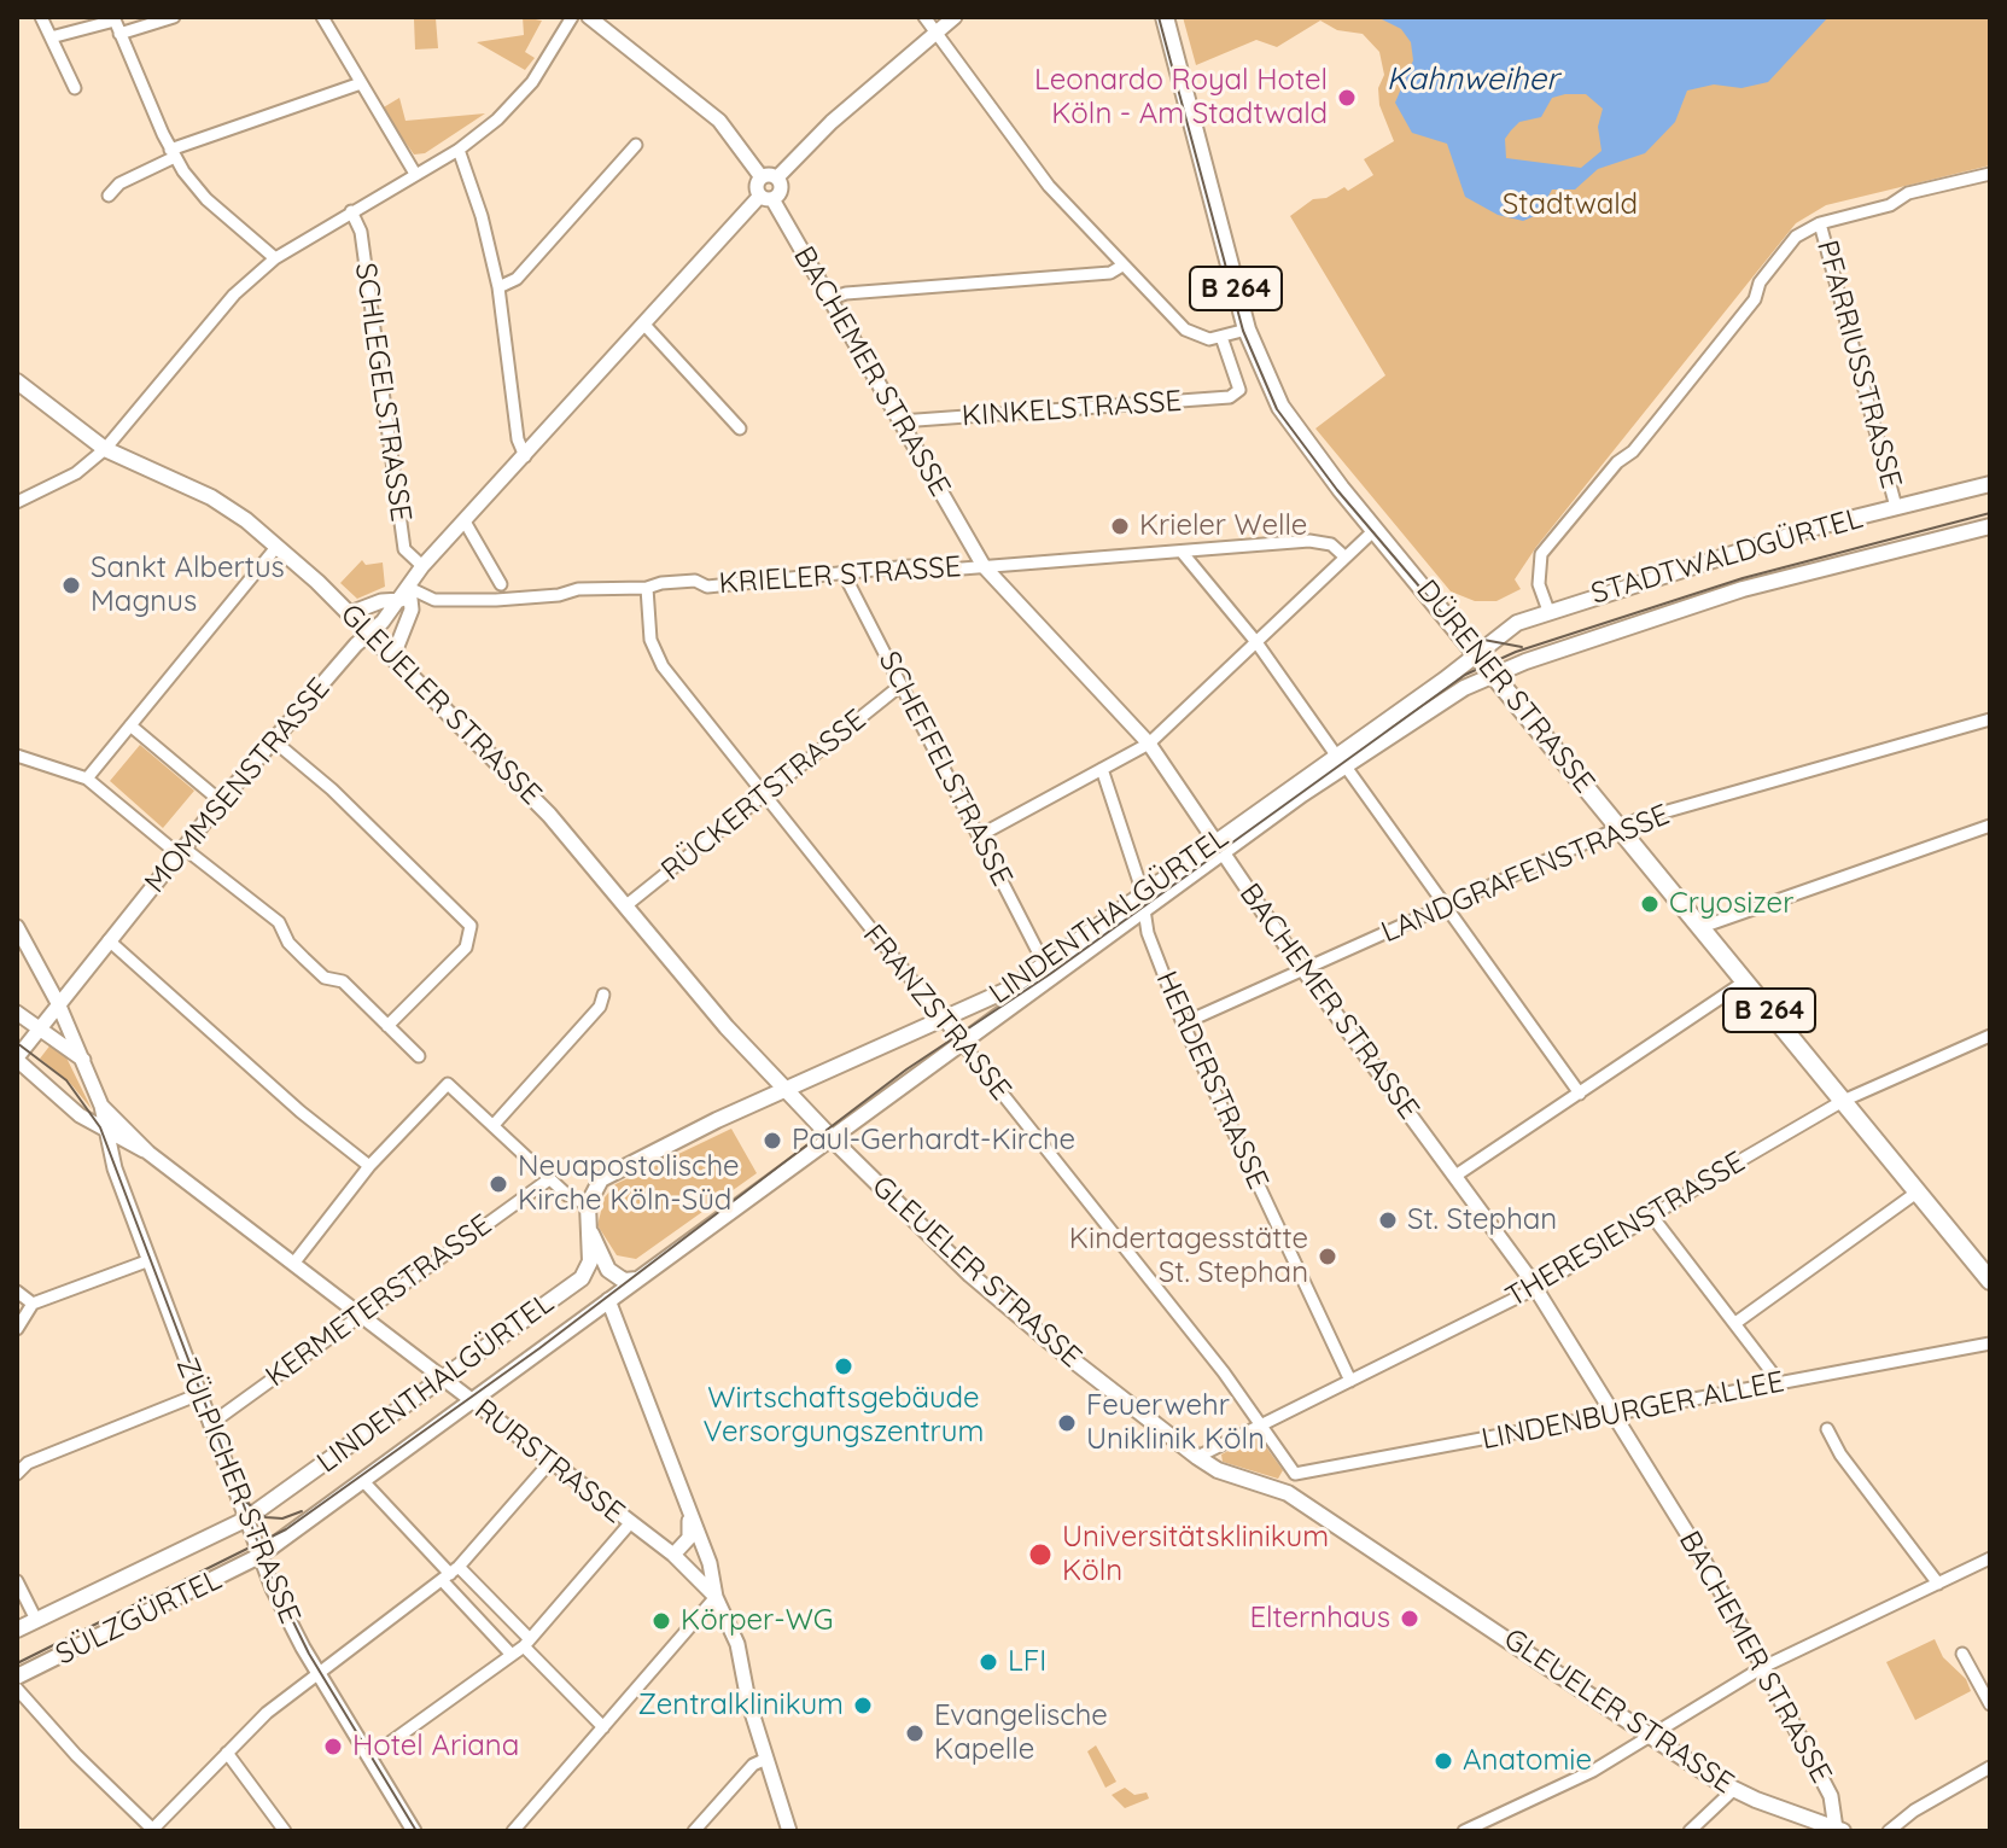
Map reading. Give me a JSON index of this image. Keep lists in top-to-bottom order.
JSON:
{
  "streets": {
    "main road": [
      "B 264",
      "STADTWALDGÜRTEL",
      "DÜRENER STRASSE",
      "GLEUELER STRASSE",
      "LINDENTHALGÜRTEL",
      "SÜLZGÜRTEL"
    ],
    "street": [
      "PFARRIUSSTRASSE",
      "BACHEMER STRASSE",
      "SCHLEGELSTRASSE",
      "KINKELSTRASSE",
      "KRIELER STRASSE",
      "SCHEFFELSTRASSE",
      "MOMMSENSTRASSE",
      "RÜCKERTSTRASSE",
      "LANDGRAFENSTRASSE",
      "FRANZSTRASSE",
      "HERDERSTRASSE",
      "THERESIENSTRASSE",
      "KERMETERSTRASSE",
      "LINDENBURGER ALLEE",
      "RURSTRASSE",
      "ZÜLPICHER STRASSE"
    ]
  },
  "crossings": [
    ["PFARRIUSSTRASSE", "STADTWALDGÜRTEL"],
    ["BACHEMER STRASSE", "KINKELSTRASSE"],
    ["BACHEMER STRASSE", "KRIELER STRASSE"],
    ["BACHEMER STRASSE", "GLEUELER STRASSE"],
    ["BACHEMER STRASSE", "MOMMSENSTRASSE"],
    ["BACHEMER STRASSE", "LANDGRAFENSTRASSE"],
    ["BACHEMER STRASSE", "LINDENTHALGÜRTEL"],
    ["BACHEMER STRASSE", "THERESIENSTRASSE"],
    ["BACHEMER STRASSE", "LINDENBURGER ALLEE"],
    ["SCHLEGELSTRASSE", "MOMMSENSTRASSE"],
    ["STADTWALDGÜRTEL", "DÜRENER STRASSE"],
    ["STADTWALDGÜRTEL", "LINDENTHALGÜRTEL"],
    ["KRIELER STRASSE", "SCHEFFELSTRASSE"],
    ["KRIELER STRASSE", "MOMMSENSTRASSE"],
    ["KRIELER STRASSE", "FRANZSTRASSE"],
    ["DÜRENER STRASSE", "LANDGRAFENSTRASSE"],
    ["DÜRENER STRASSE", "LINDENTHALGÜRTEL"],
    ["DÜRENER STRASSE", "THERESIENSTRASSE"],
    ["GLEUELER STRASSE", "MOMMSENSTRASSE"],
    ["GLEUELER STRASSE", "RÜCKERTSTRASSE"],
    ["GLEUELER STRASSE", "LINDENTHALGÜRTEL"],
    ["GLEUELER STRASSE", "THERESIENSTRASSE"],
    ["SCHEFFELSTRASSE", "RÜCKERTSTRASSE"],
    ["SCHEFFELSTRASSE", "LINDENTHALGÜRTEL"],
    ["MOMMSENSTRASSE", "ZÜLPICHER STRASSE"],
    ["RÜCKERTSTRASSE", "FRANZSTRASSE"],
    ["LANDGRAFENSTRASSE", "HERDERSTRASSE"],
    ["LINDENTHALGÜRTEL", "FRANZSTRASSE"],
    ["LINDENTHALGÜRTEL", "HERDERSTRASSE"],
    ["LINDENTHALGÜRTEL", "RURSTRASSE"],
    ["LINDENTHALGÜRTEL", "ZÜLPICHER STRASSE"],
    ["LINDENTHALGÜRTEL", "SÜLZGÜRTEL"],
    ["FRANZSTRASSE", "THERESIENSTRASSE"],
    ["FRANZSTRASSE", "LINDENBURGER ALLEE"],
    ["HERDERSTRASSE", "THERESIENSTRASSE"],
    ["KERMETERSTRASSE", "RURSTRASSE"],
    ["KERMETERSTRASSE", "ZÜLPICHER STRASSE"],
    ["RURSTRASSE", "ZÜLPICHER STRASSE"],
    ["ZÜLPICHER STRASSE", "SÜLZGÜRTEL"]
  ],
  "water": ["Kahnweiher"],
  "parks": ["Stadtwald"],
  "places": [
    "Leonardo Royal Hotel Köln - Am Stadtwald",
    "Krieler Welle",
    "Sankt Albertus Magnus",
    "Cryosizer",
    "Paul-Gerhardt-Kirche",
    "Neuapostolische Kirche Köln-Süd",
    "St. Stephan",
    "Kindertagesstätte St. Stephan",
    "Wirtschaftsgebäude Versorgungszentrum",
    "Feuerwehr Uniklinik Köln",
    "Universitätsklinikum Köln",
    "Elternhaus",
    "Körper-WG",
    "LFI",
    "Zentralklinikum",
    "Evangelische Kapelle",
    "Hotel Ariana",
    "Anatomie"
  ]
}
